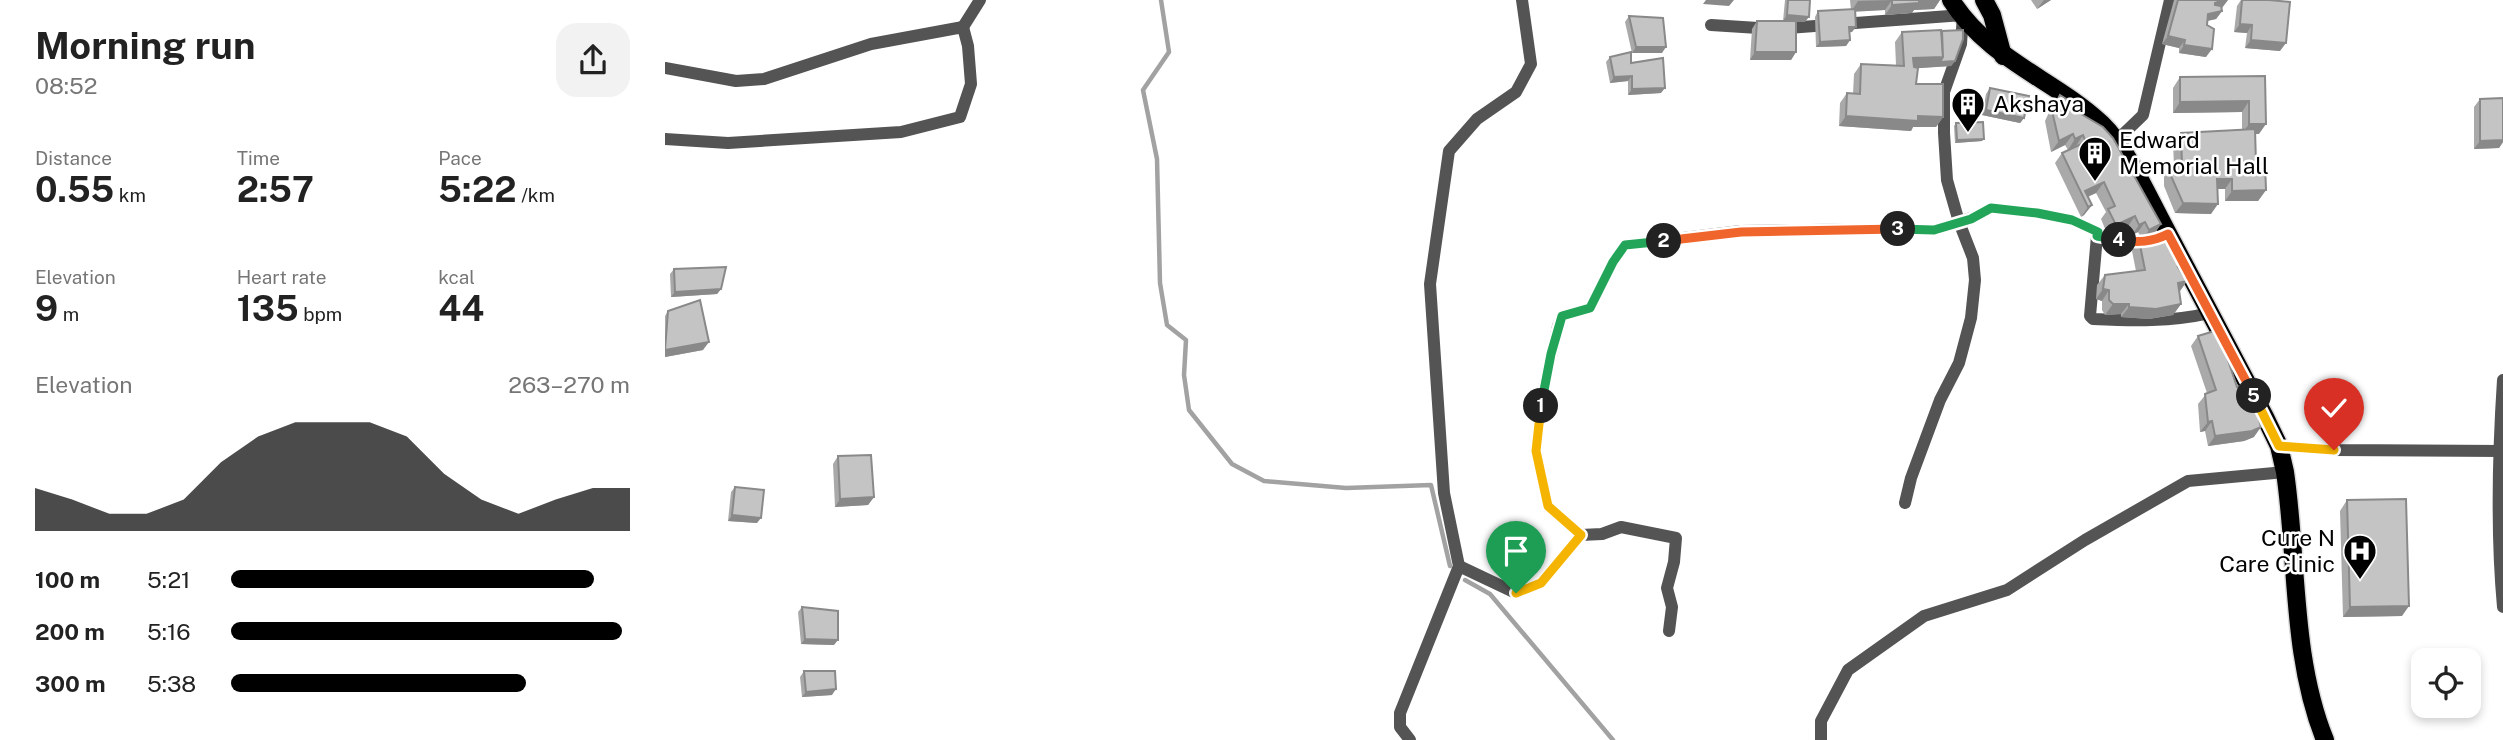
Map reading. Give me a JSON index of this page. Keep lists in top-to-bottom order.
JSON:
{
  "places": {
    "building": ["Akshaya", "Edward Memorial Hall"],
    "hospital": ["Cure N Care Clinic"]
  },
  "page": {
    "heading": ["Morning run", "08:52"],
    "stats": [
      ["Distance", "0.55 km"],
      ["Time", "2:57"],
      ["Pace", "5:22 /km"],
      ["Elevation", "9 m"],
      ["Heart rate", "135 bpm"],
      ["kcal", "44"]
    ],
    "pins": [
      "3",
      "4",
      "2",
      "5",
      "1"
    ],
    "chart": ["Elevation", "263–270 m"],
    "list": [
      {
        "name": "100 m",
        "note": "5:21"
      },
      {
        "name": "200 m",
        "note": "5:16"
      },
      {
        "name": "300 m",
        "note": "5:38"
      }
    ]
  }
}
